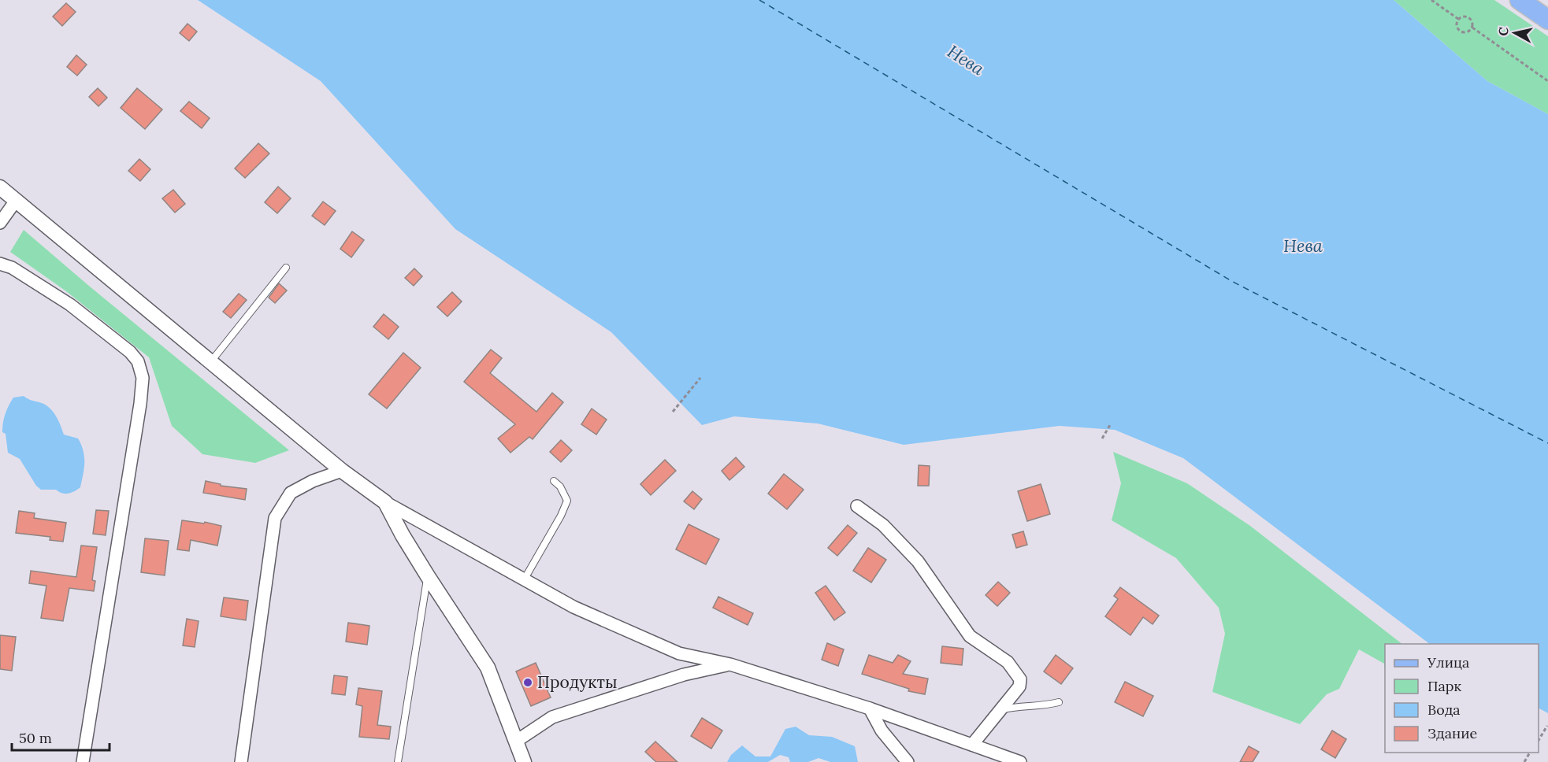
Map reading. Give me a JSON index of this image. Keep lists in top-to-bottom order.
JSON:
{
  "water": ["Нева"],
  "places": ["Продукты"],
  "legend": [
    "Улица",
    "Парк",
    "Вода",
    "Здание"
  ],
  "scale_bar": "50 m",
  "north": "left"
}
